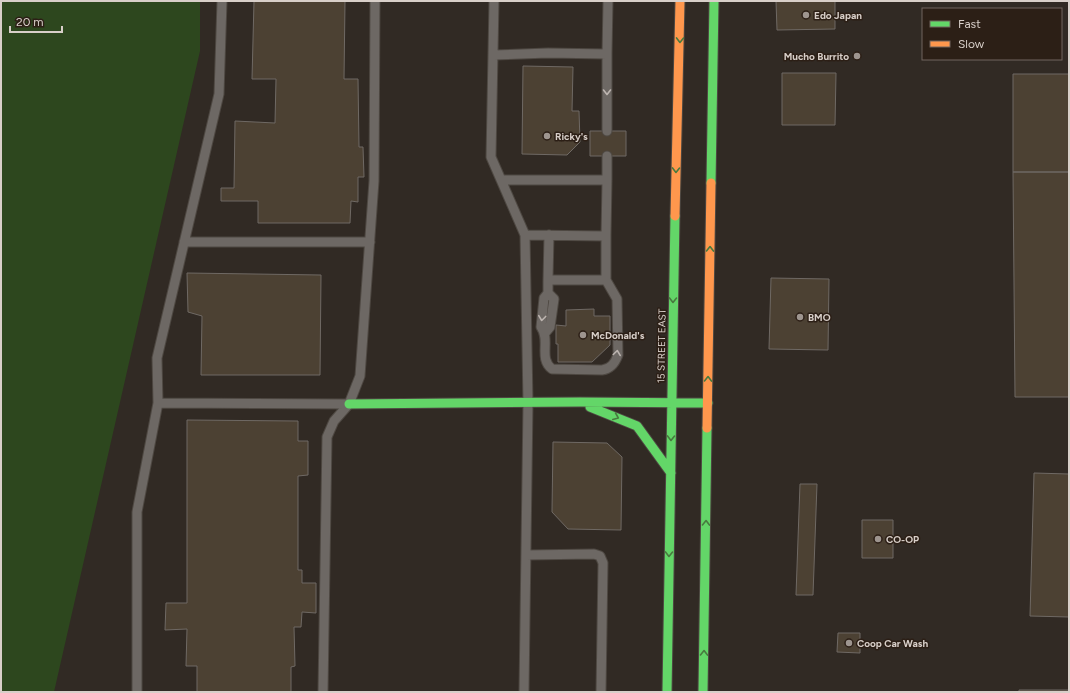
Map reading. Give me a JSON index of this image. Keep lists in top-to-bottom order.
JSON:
{
  "streets": {
    "main road": ["15 STREET EAST"]
  },
  "places": [
    "Edo Japan",
    "Mucho Burrito",
    "Ricky's",
    "BMO",
    "McDonald's",
    "CO-OP",
    "Coop Car Wash"
  ],
  "legend": ["Fast", "Slow"],
  "scale_bar": "20 m"
}
